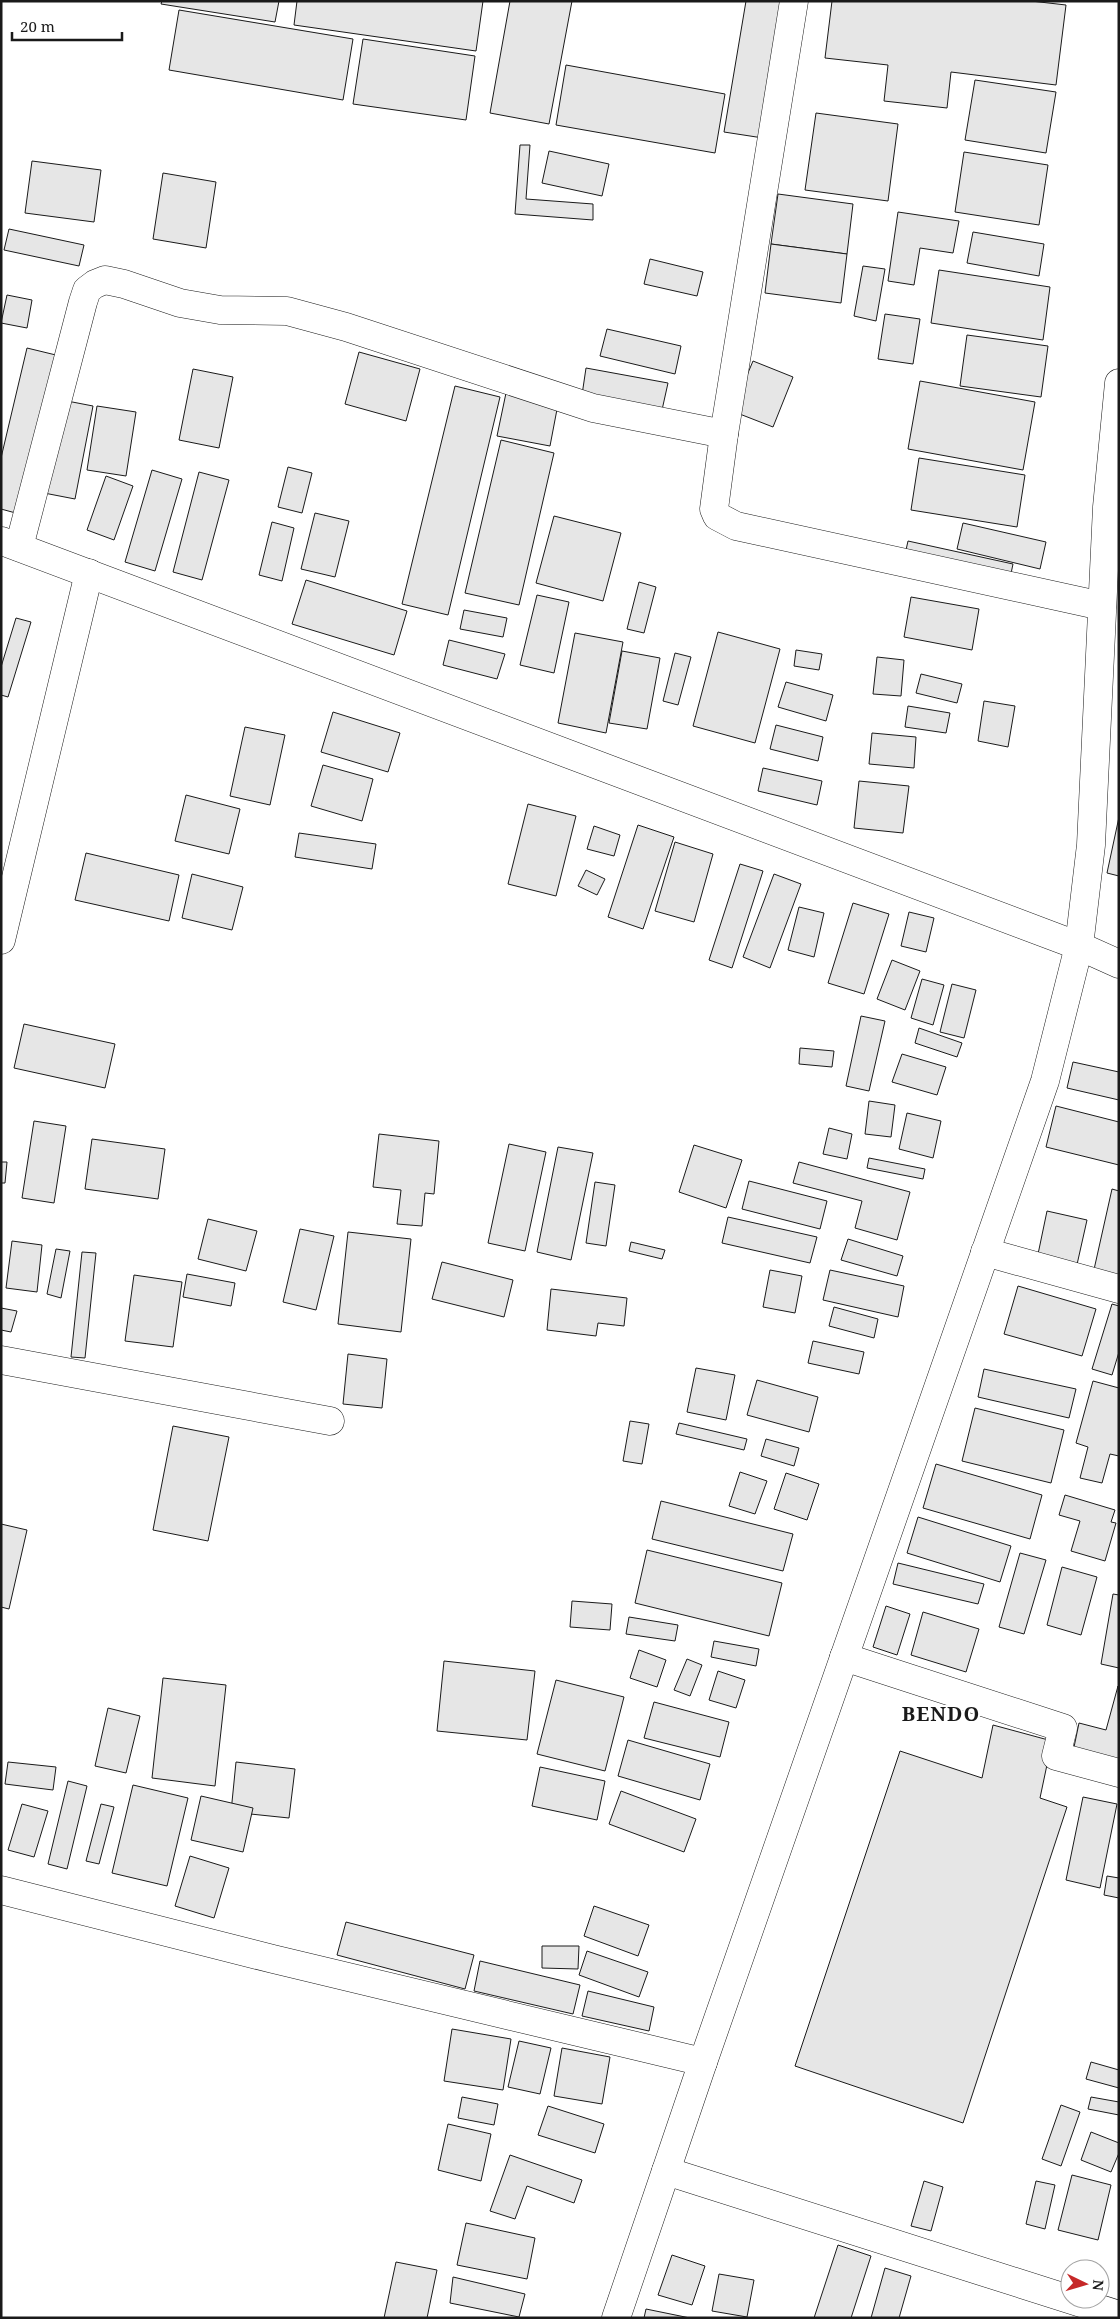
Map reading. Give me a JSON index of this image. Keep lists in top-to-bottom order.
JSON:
{
  "districts": ["BENDO"],
  "scale_bar": "20 m",
  "north": "right"
}
